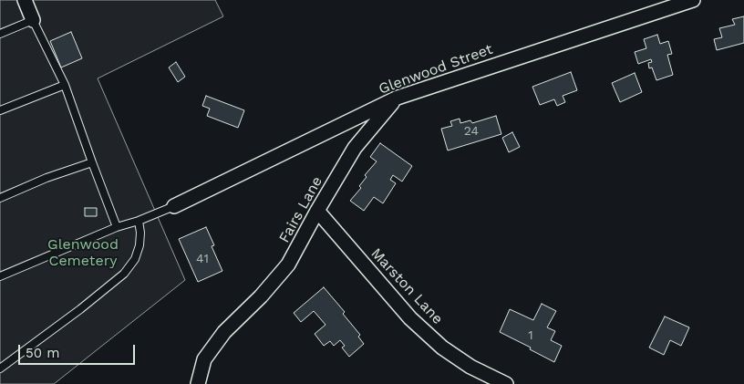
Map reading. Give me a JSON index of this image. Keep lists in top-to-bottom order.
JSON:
{
  "streets": {
    "street": ["Glenwood Street", "Fairs Lane", "Marston Lane"]
  },
  "crossings": [
    ["Glenwood Street", "Fairs Lane"],
    ["Fairs Lane", "Marston Lane"]
  ],
  "parks": ["Glenwood Cemetery"],
  "house_numbers": ["24", "41", "1"],
  "scale_bar": "50 m"
}
